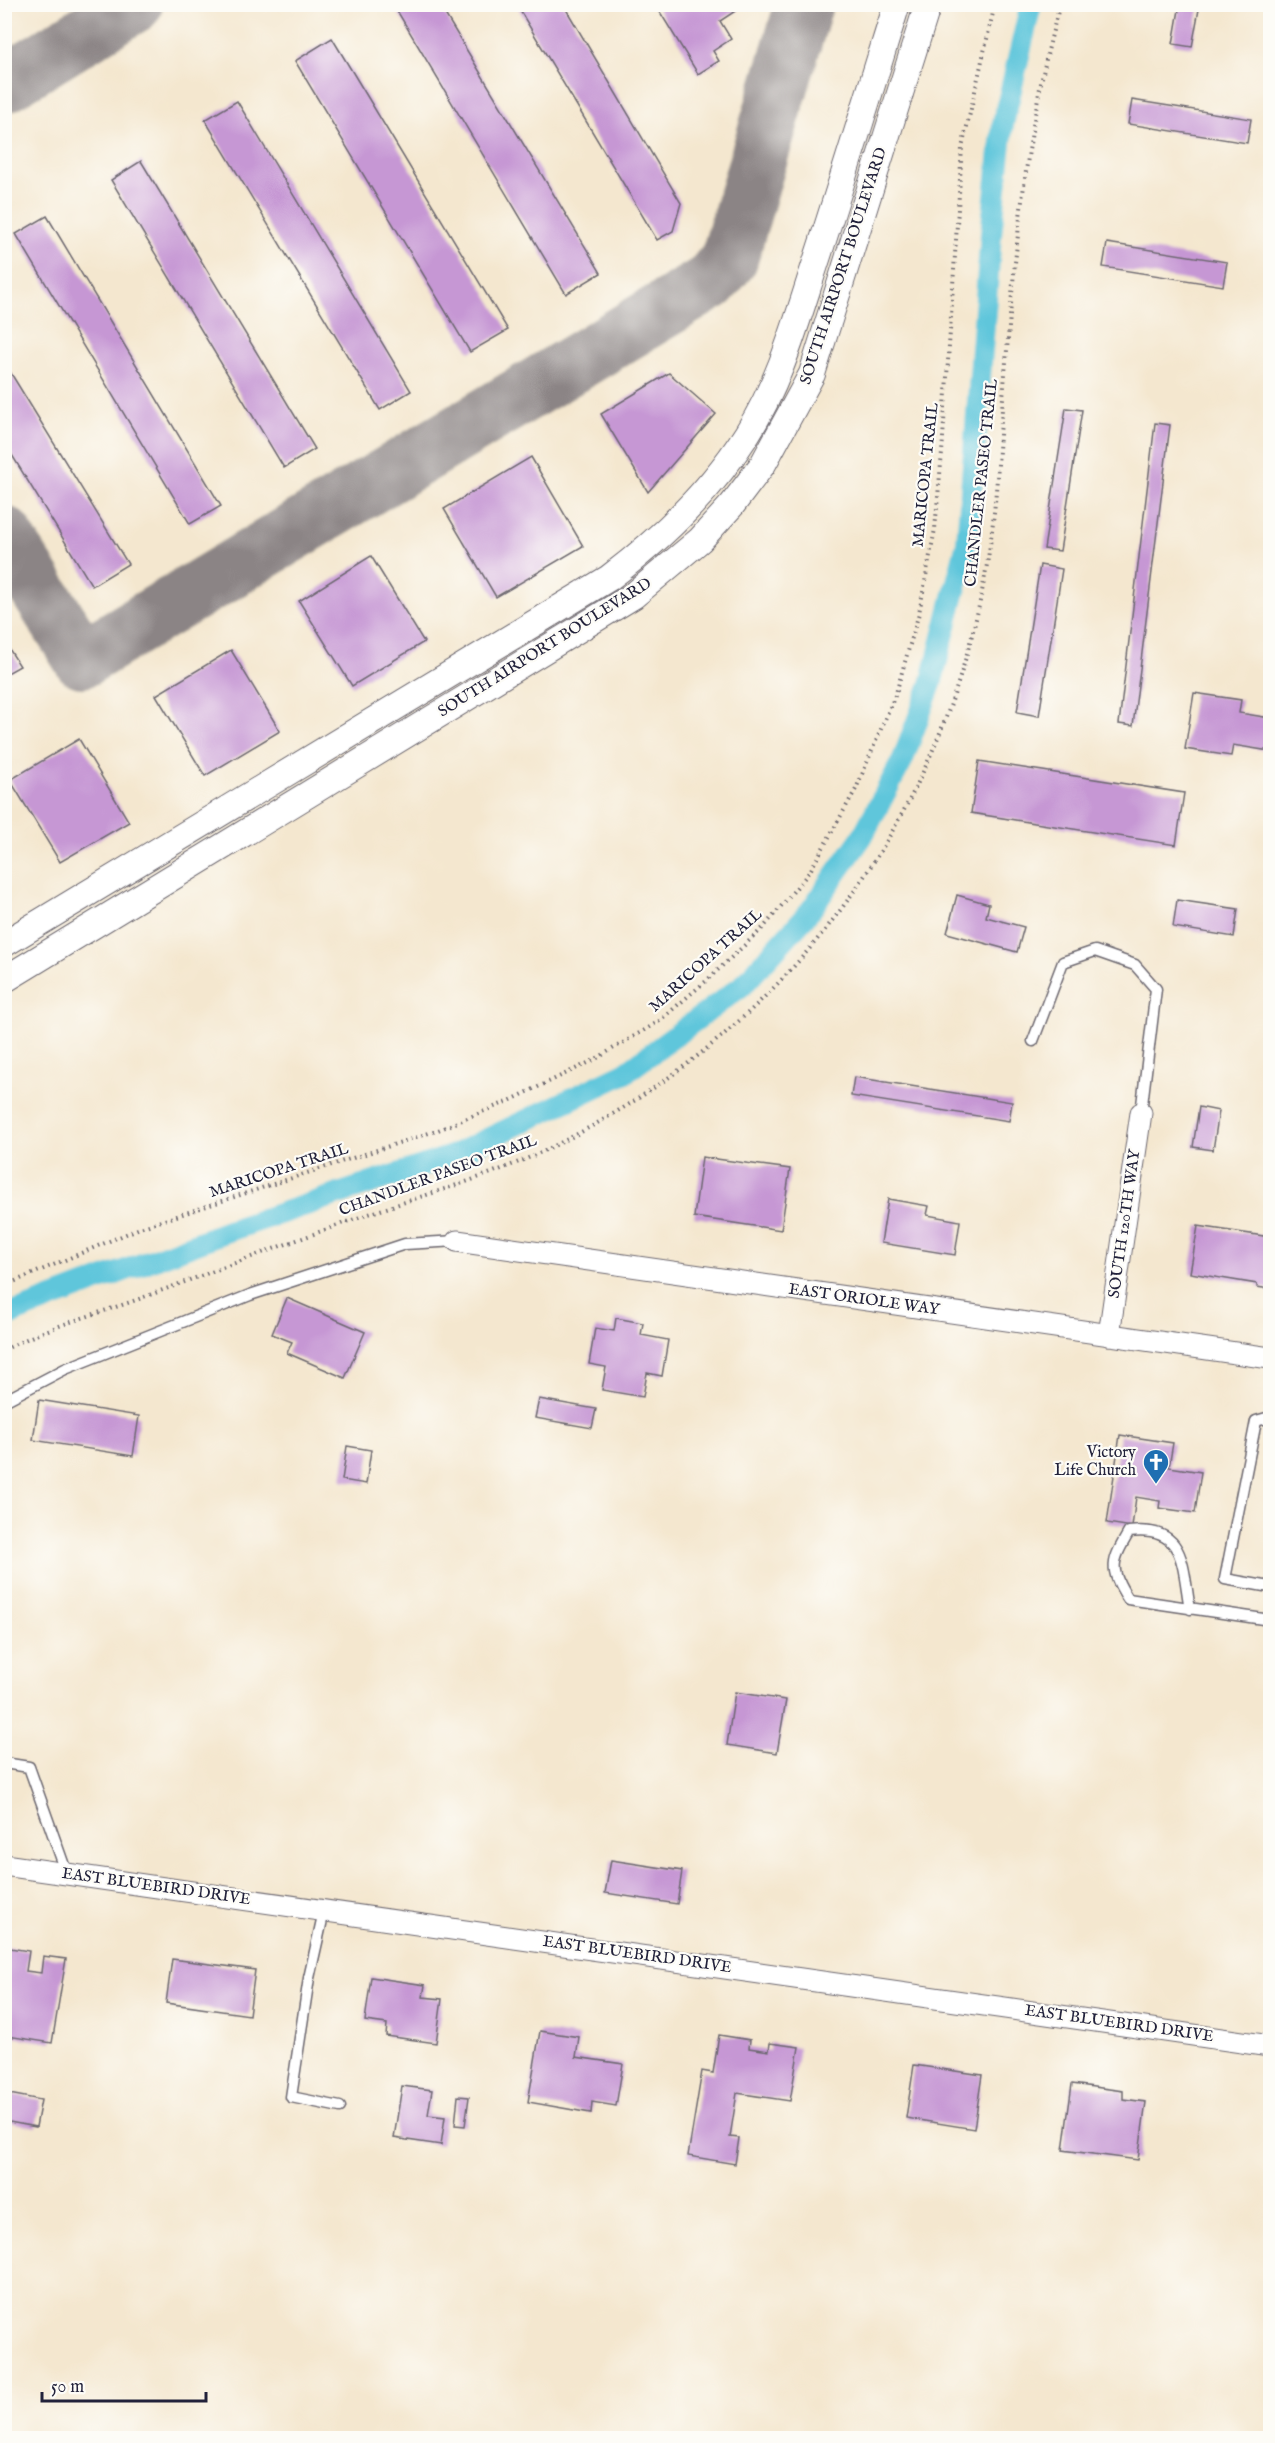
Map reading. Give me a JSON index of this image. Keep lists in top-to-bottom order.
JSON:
{
  "streets": {
    "street": [
      "SOUTH AIRPORT BOULEVARD",
      "SOUTH 120TH WAY",
      "EAST ORIOLE WAY",
      "EAST BLUEBIRD DRIVE"
    ],
    "path": ["MARICOPA TRAIL", "CHANDLER PASEO TRAIL"]
  },
  "crossings": [
    ["SOUTH 120TH WAY", "EAST ORIOLE WAY"]
  ],
  "places": {
    "church": ["Victory Life Church"]
  },
  "scale_bar": "50 m"
}
